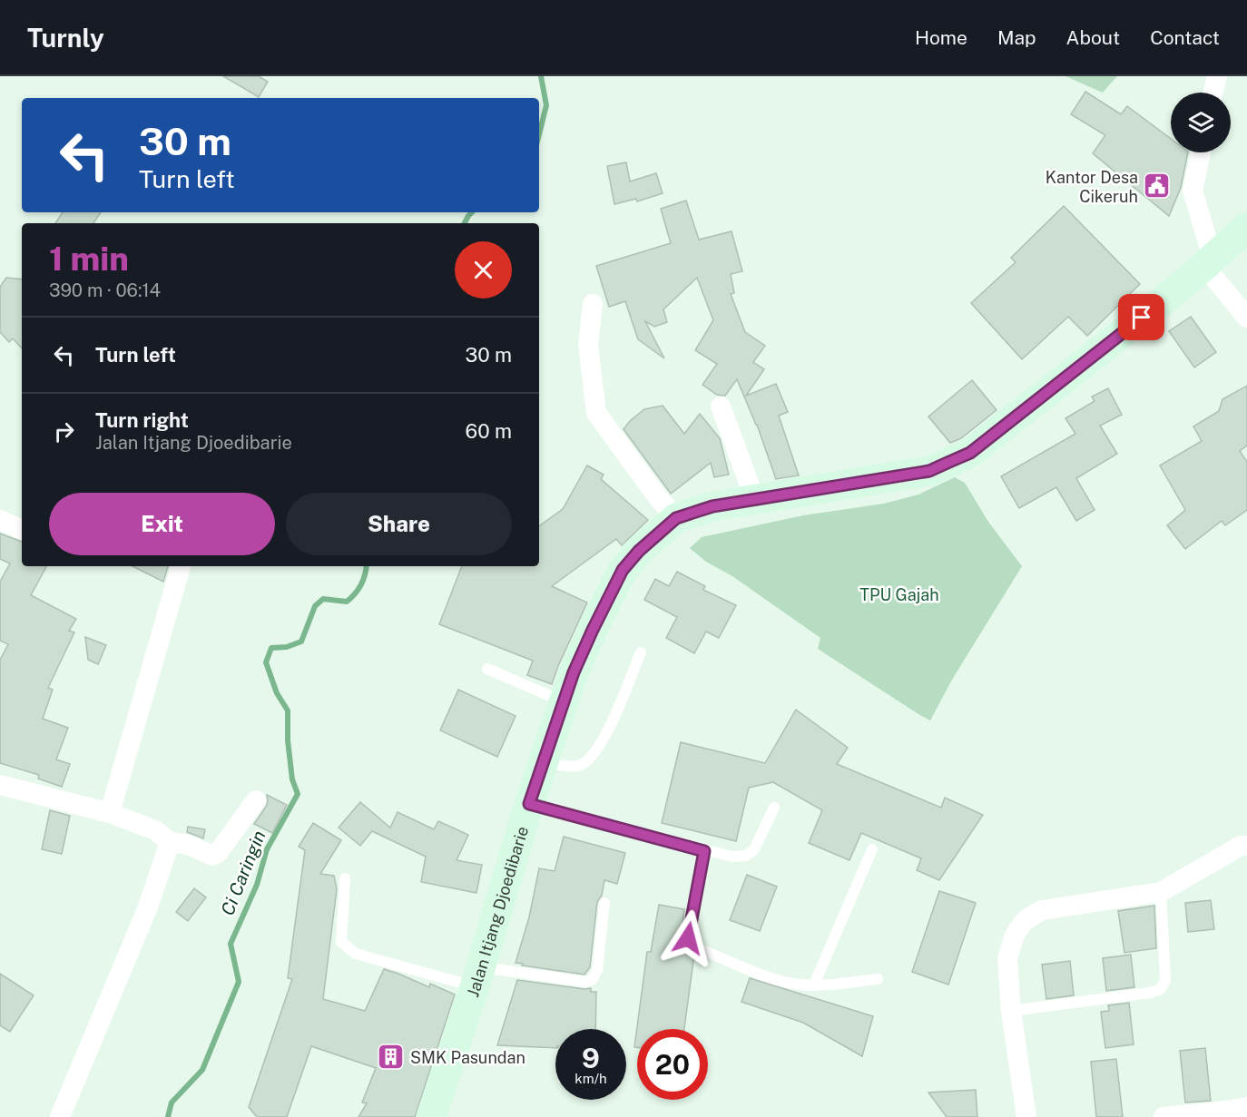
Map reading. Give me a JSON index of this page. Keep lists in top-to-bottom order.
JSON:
{
  "streets": {
    "main road": ["Jalan Itjang Djoedibarie"]
  },
  "water": ["Ci Caringin"],
  "parks": ["TPU Gajah"],
  "places": {
    "public building": ["Kantor Desa Cikeruh"],
    "building": ["SMK Pasundan"]
  },
  "page": {
    "header": "Turnly",
    "nav": [
      "Home",
      "Map",
      "About",
      "Contact"
    ],
    "turn": ["30 m", "Turn left"],
    "heading": ["1 min", "390 m · 06:14"],
    "list": [
      {
        "name": "Turn left",
        "value": "30 m"
      },
      {
        "name": "Turn right",
        "note": "Jalan Itjang Djoedibarie",
        "value": "60 m"
      }
    ],
    "buttons": ["Exit", "Share"],
    "speed": "9 km/h",
    "limit": "20"
  }
}
